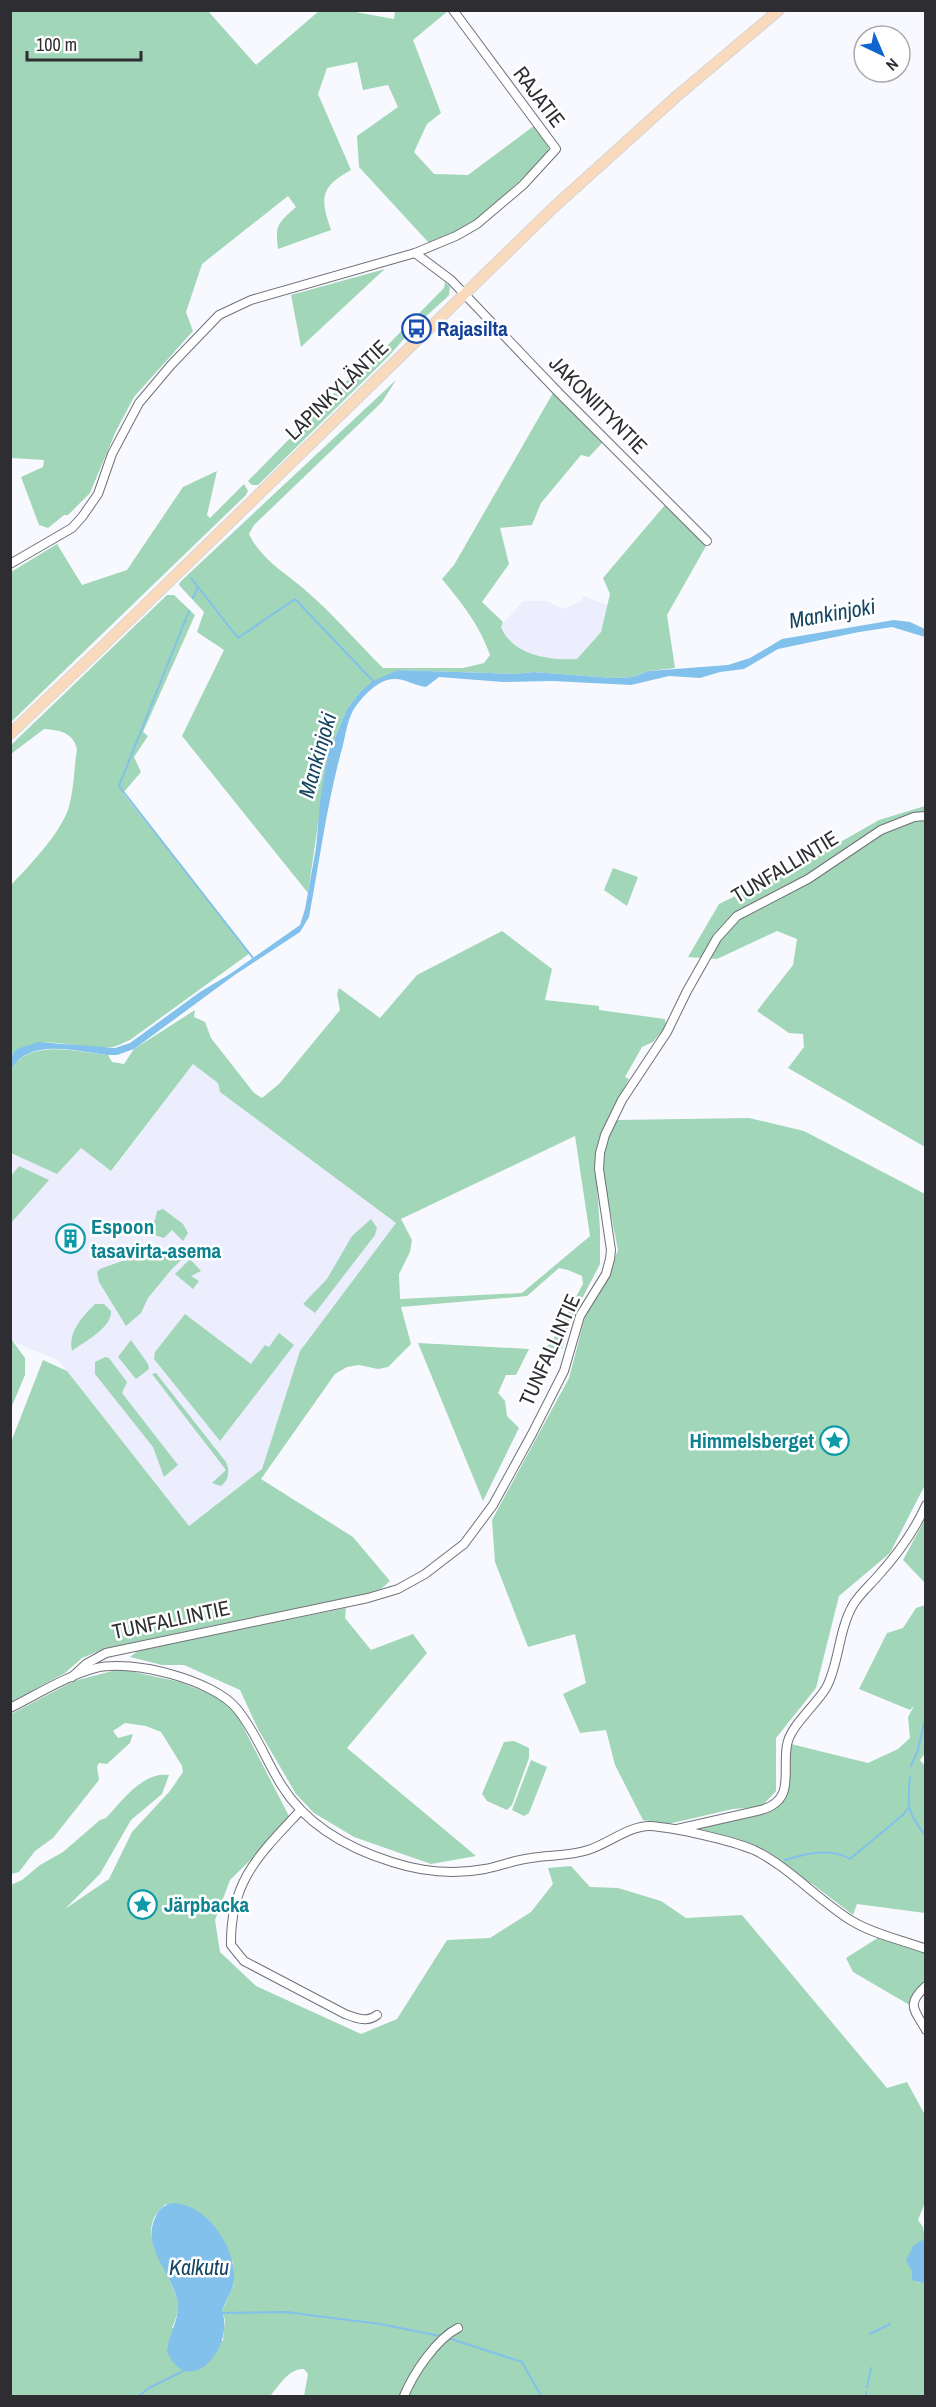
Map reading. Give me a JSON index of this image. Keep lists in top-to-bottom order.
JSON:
{
  "streets": {
    "main road": ["LAPINKYLÄNTIE"],
    "street": ["RAJATIE", "JAKONIITYNTIE", "TUNFALLINTIE"]
  },
  "crossings": [
    ["RAJATIE", "JAKONIITYNTIE"],
    ["LAPINKYLÄNTIE", "JAKONIITYNTIE"]
  ],
  "water": ["Mankinjoki", "Kalkutu"],
  "places": {
    "bus stop": ["Rajasilta"],
    "building": ["Espoon tasavirta-asema"],
    "place": ["Himmelsberget", "Järpbacka"]
  },
  "scale_bar": "100 m",
  "north": "bottom right"
}
